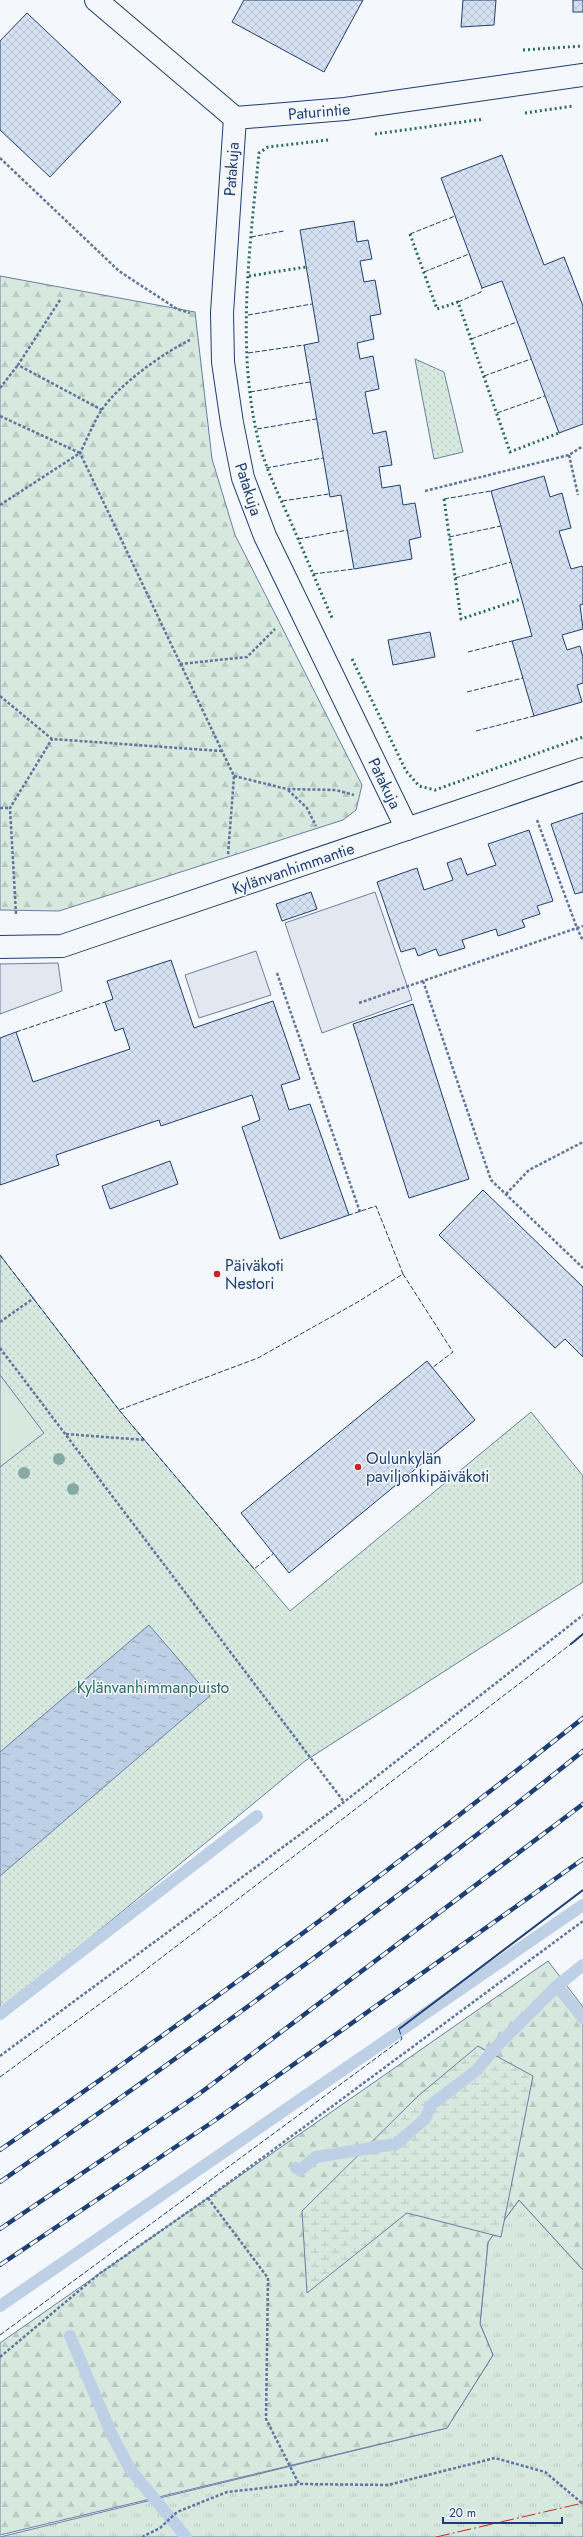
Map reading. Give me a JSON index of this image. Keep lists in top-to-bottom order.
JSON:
{
  "streets": {
    "street": ["Paturintie", "Patakuja", "Kylänvanhimmantie"]
  },
  "crossings": [
    ["Paturintie", "Patakuja"],
    ["Patakuja", "Kylänvanhimmantie"]
  ],
  "parks": ["Kylänvanhimmanpuisto"],
  "places": ["Päiväkoti Nestori", "Oulunkylän paviljonkipäiväkoti"],
  "scale_bar": "20 m"
}
